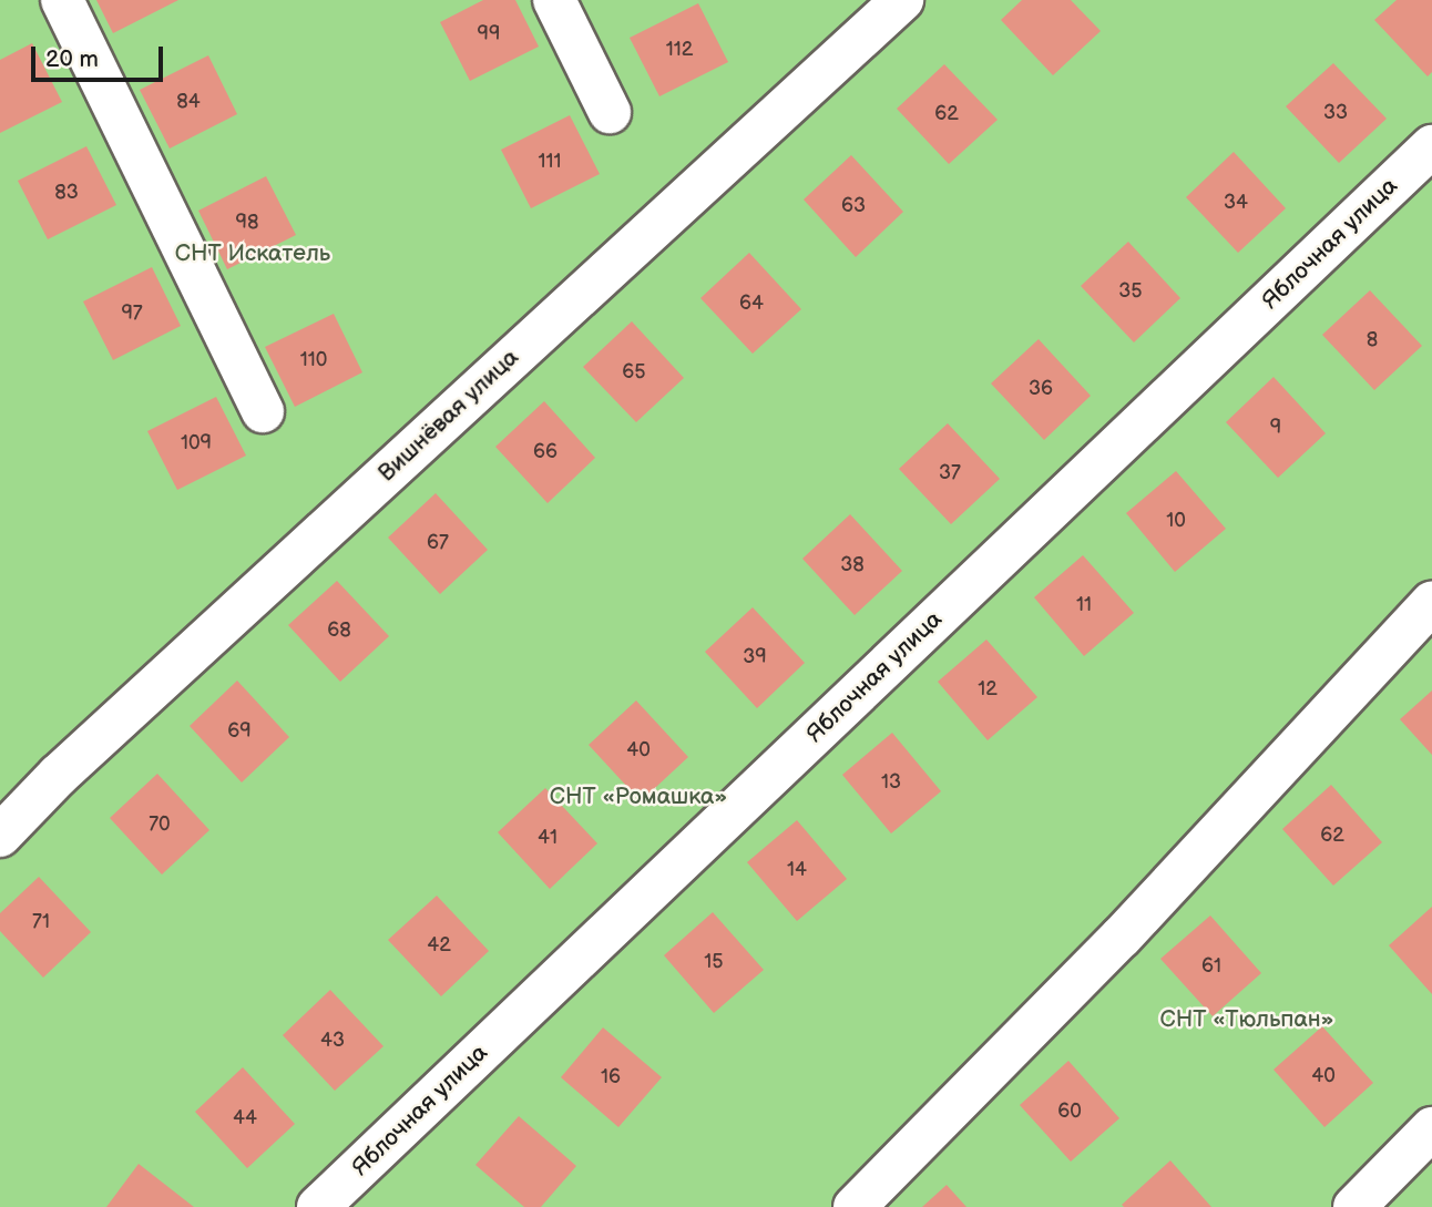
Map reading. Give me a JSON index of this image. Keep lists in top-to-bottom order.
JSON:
{
  "streets": {
    "street": ["Яблочная улица", "Вишнёвая улица"]
  },
  "parks": ["СНТ Искатель", "СНТ «Ромашка»", "СНТ «Тюльпан»"],
  "house_numbers": [
    "99",
    "112",
    "84",
    "33",
    "62",
    "111",
    "83",
    "34",
    "63",
    "98",
    "35",
    "64",
    "97",
    "8",
    "110",
    "65",
    "36",
    "9",
    "109",
    "66",
    "37",
    "10",
    "67",
    "38",
    "11",
    "68",
    "39",
    "12",
    "69",
    "40",
    "13",
    "70",
    "62",
    "41",
    "14",
    "71",
    "42",
    "15",
    "61",
    "43",
    "40",
    "16",
    "60",
    "44"
  ],
  "scale_bar": "20 m"
}
